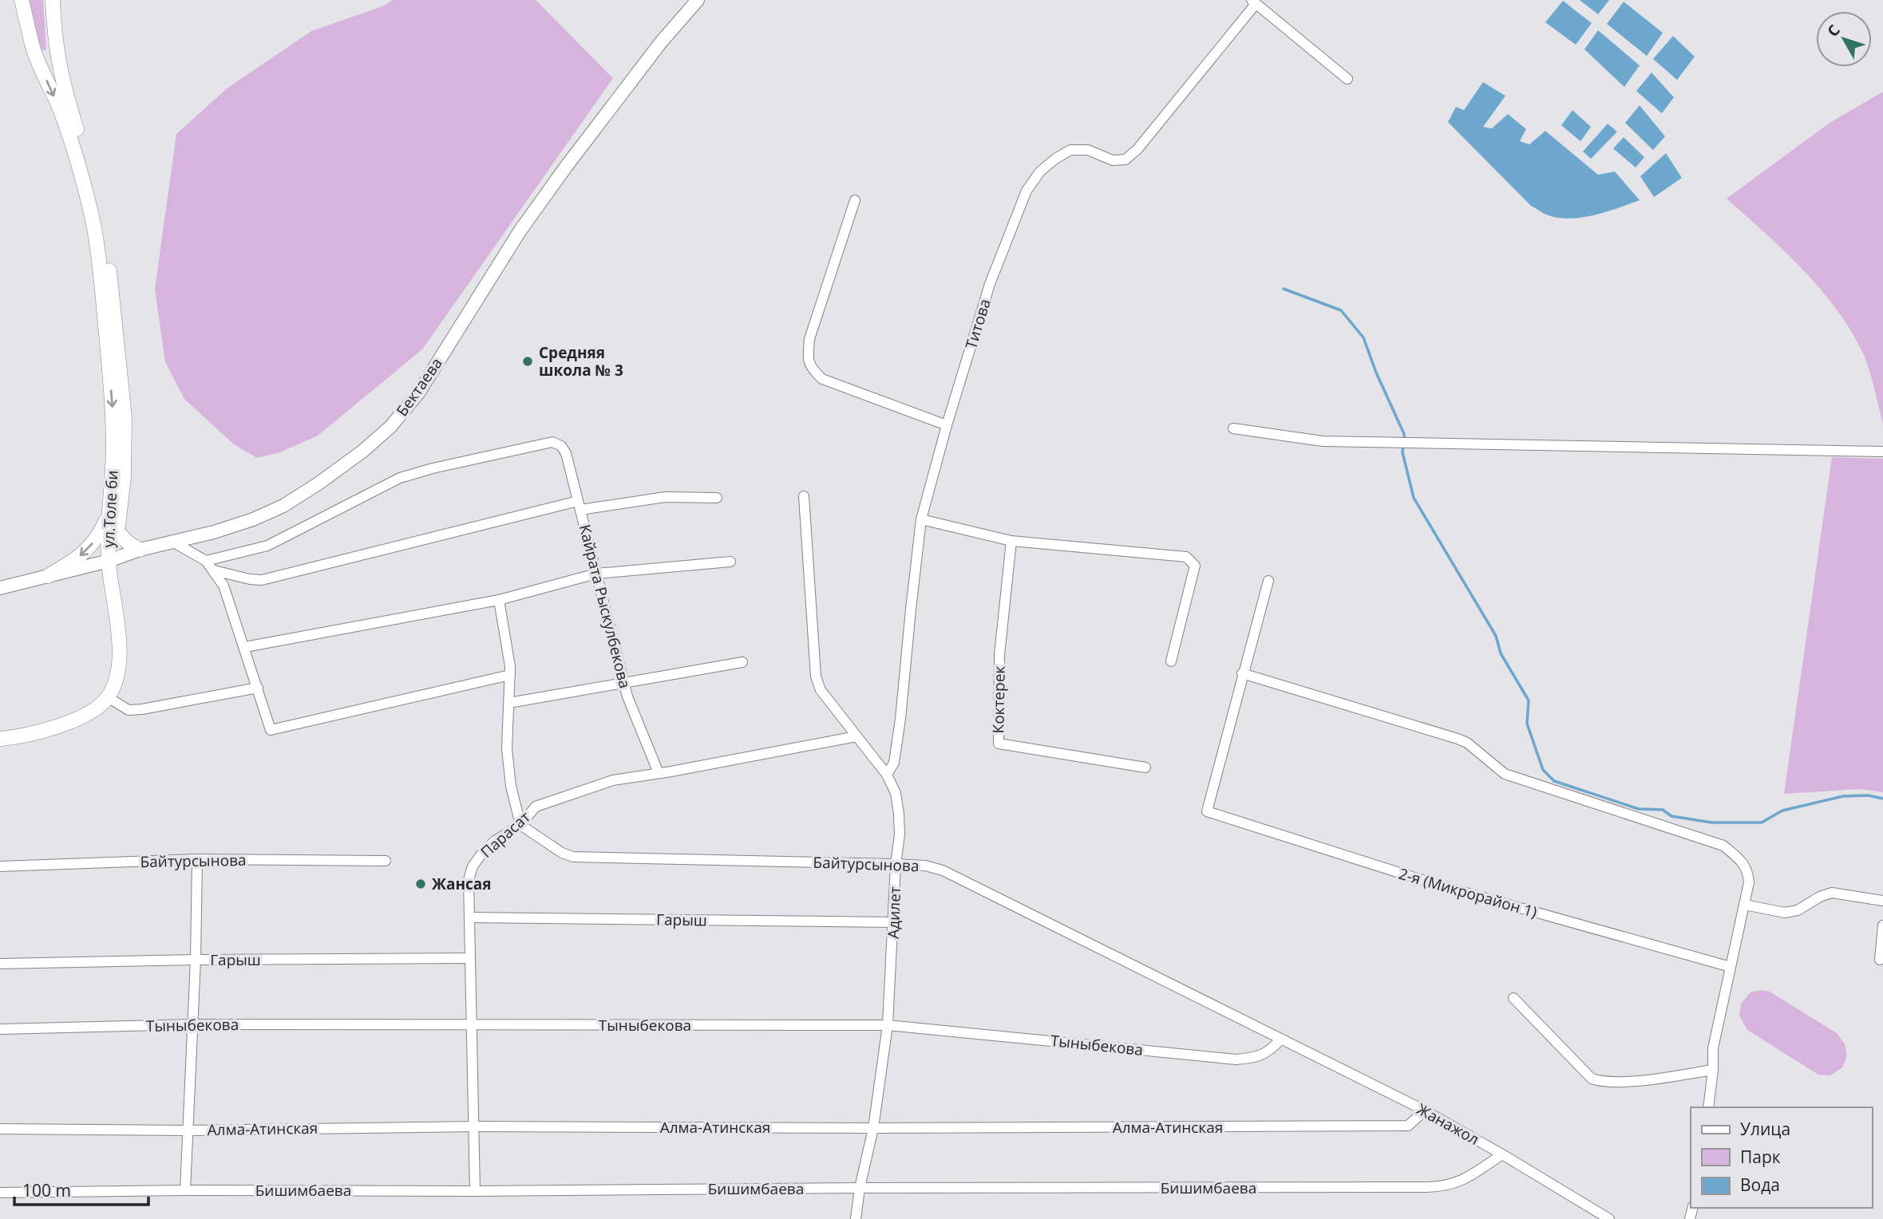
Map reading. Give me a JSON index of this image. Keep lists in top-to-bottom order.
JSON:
{
  "streets": {
    "main road": ["ул.Толе би"],
    "street": [
      "Титова",
      "Бектаева",
      "Кайрата Рыскулбекова",
      "Коктерек",
      "Парасат",
      "Байтурсынова",
      "2-я (Микрорайон 1)",
      "Адилет",
      "Гарыш",
      "Тыныбекова",
      "Жанажол",
      "Алма-Атинская",
      "Бишимбаева"
    ]
  },
  "crossings": [
    ["Титова", "Адилет"],
    ["Бектаева", "ул.Толе би"],
    ["Кайрата Рыскулбекова", "Парасат"],
    ["Парасат", "Байтурсынова"],
    ["Парасат", "Адилет"],
    ["Парасат", "Гарыш"],
    ["Парасат", "Тыныбекова"],
    ["Парасат", "Алма-Атинская"],
    ["Парасат", "Бишимбаева"],
    ["Байтурсынова", "Адилет"],
    ["Байтурсынова", "Тыныбекова"],
    ["Байтурсынова", "Жанажол"],
    ["Адилет", "Гарыш"],
    ["Адилет", "Тыныбекова"],
    ["Адилет", "Алма-Атинская"],
    ["Адилет", "Бишимбаева"],
    ["Тыныбекова", "Жанажол"],
    ["Жанажол", "Алма-Атинская"],
    ["Жанажол", "Бишимбаева"]
  ],
  "places": ["Средняя школа № 3", "Жансая"],
  "legend": ["Улица", "Парк", "Вода"],
  "scale_bar": "100 m",
  "north": "top left"
}
